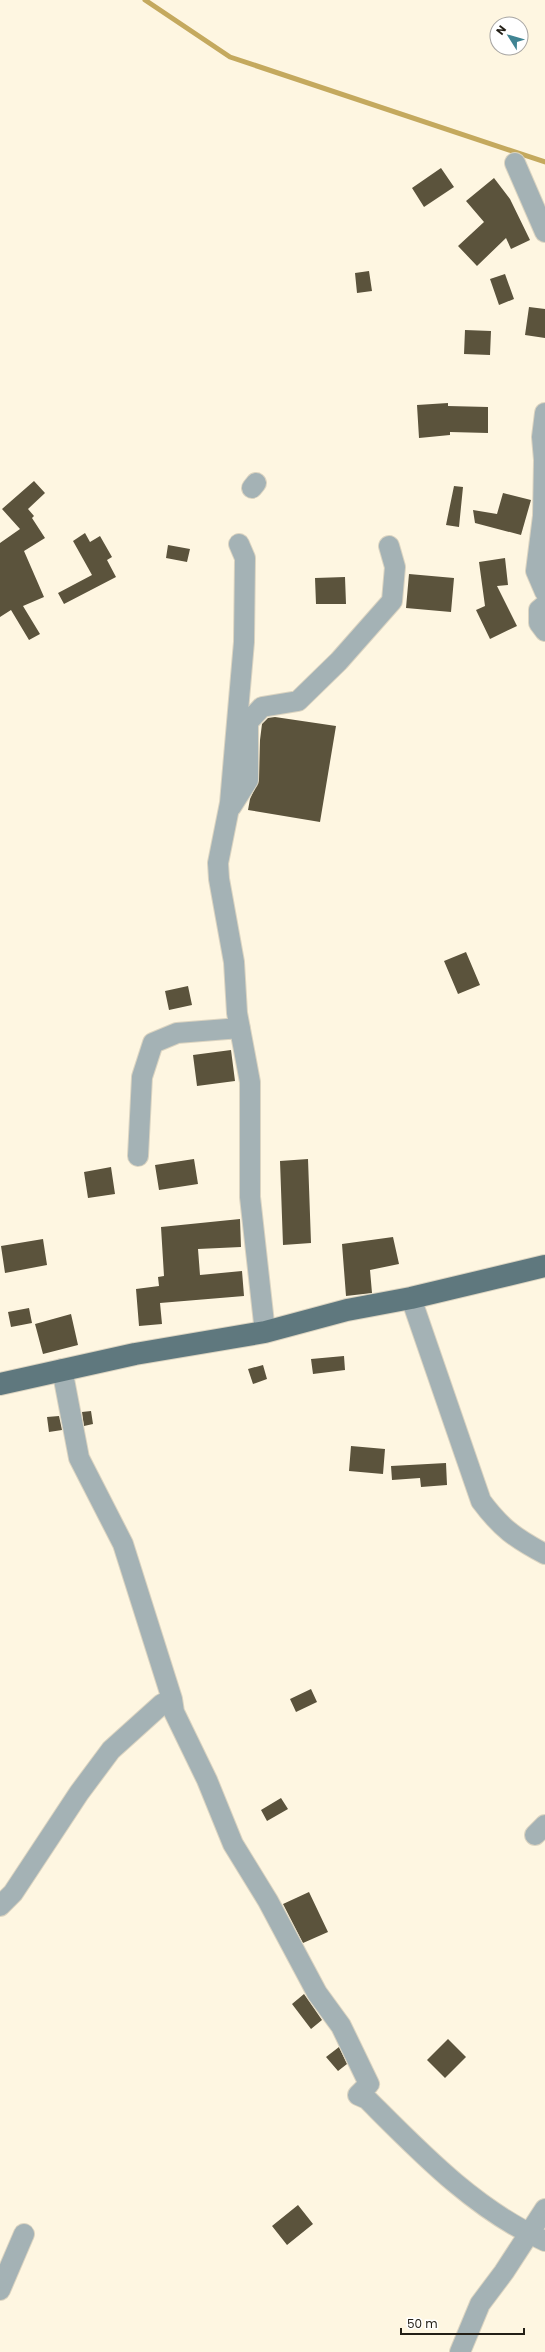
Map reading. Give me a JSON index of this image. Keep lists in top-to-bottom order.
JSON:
{
  "scale_bar": "50 m",
  "north": "top left"
}
